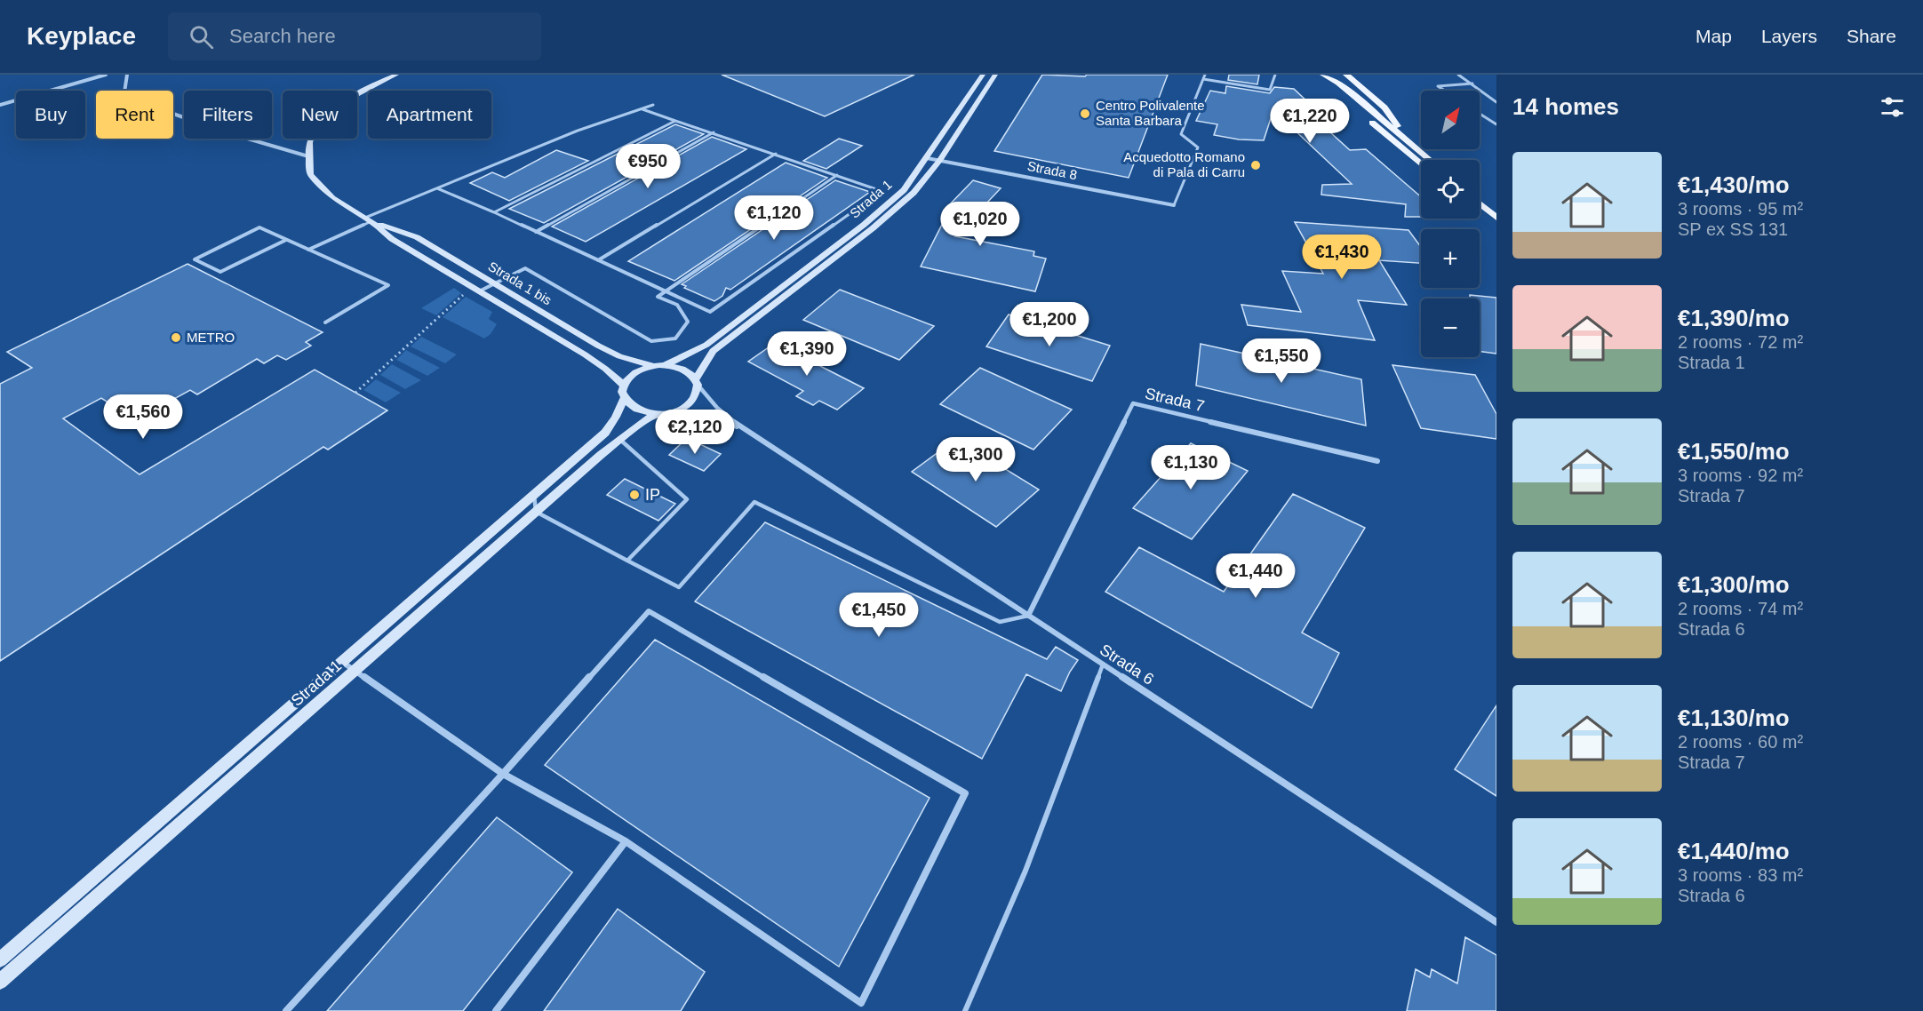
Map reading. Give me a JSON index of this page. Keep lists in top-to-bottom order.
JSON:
{
  "streets": {
    "street": [
      "Strada 8",
      "Strada 1",
      "Strada 1 bis",
      "Strada 7",
      "Strada 6"
    ]
  },
  "crossings": [
    ["Strada 8", "Strada 1"],
    ["Strada 1", "Strada 1 bis"],
    ["Strada 1", "Strada 6"],
    ["Strada 1 bis", "Strada 6"],
    ["Strada 7", "Strada 6"]
  ],
  "places": [
    "Centro Polivalente Santa Barbara",
    "Acquedotto Romano di Pala di Carru",
    "METRO",
    "IP"
  ],
  "north": "top right",
  "page": {
    "header": "Keyplace",
    "search": "Search here",
    "nav": ["Map", "Layers", "Share"],
    "heading": "14 homes",
    "map_buttons": ["+", "−"],
    "chip": [
      "Buy",
      "Rent",
      "Filters",
      "New",
      "Apartment"
    ],
    "price": [
      "€1,220",
      "€950",
      "€1,120",
      "€1,020",
      "€1,430",
      "€1,200",
      "€1,390",
      "€1,550",
      "€1,560",
      "€2,120",
      "€1,300",
      "€1,130",
      "€1,440",
      "€1,450"
    ],
    "list": [
      {
        "name": "€1,430/mo",
        "note": "3 rooms · 95 m² · SP ex SS 131"
      },
      {
        "name": "€1,390/mo",
        "note": "2 rooms · 72 m² · Strada 1"
      },
      {
        "name": "€1,550/mo",
        "note": "3 rooms · 92 m² · Strada 7"
      },
      {
        "name": "€1,300/mo",
        "note": "2 rooms · 74 m² · Strada 6"
      },
      {
        "name": "€1,130/mo",
        "note": "2 rooms · 60 m² · Strada 7"
      },
      {
        "name": "€1,440/mo",
        "note": "3 rooms · 83 m² · Strada 6"
      }
    ]
  }
}
